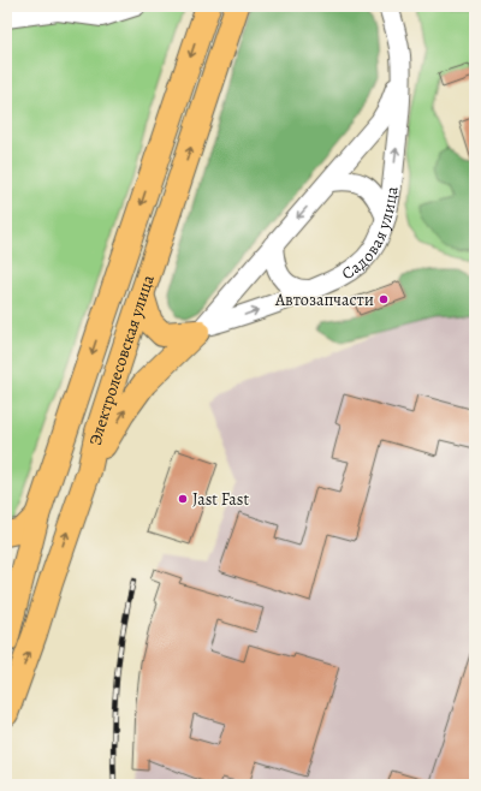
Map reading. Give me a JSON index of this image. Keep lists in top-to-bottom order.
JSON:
{
  "streets": {
    "main road": ["Электролесовская улица"],
    "street": ["Садовая улица"]
  },
  "places": ["Автозапчасти", "Jast Fast"]
}
